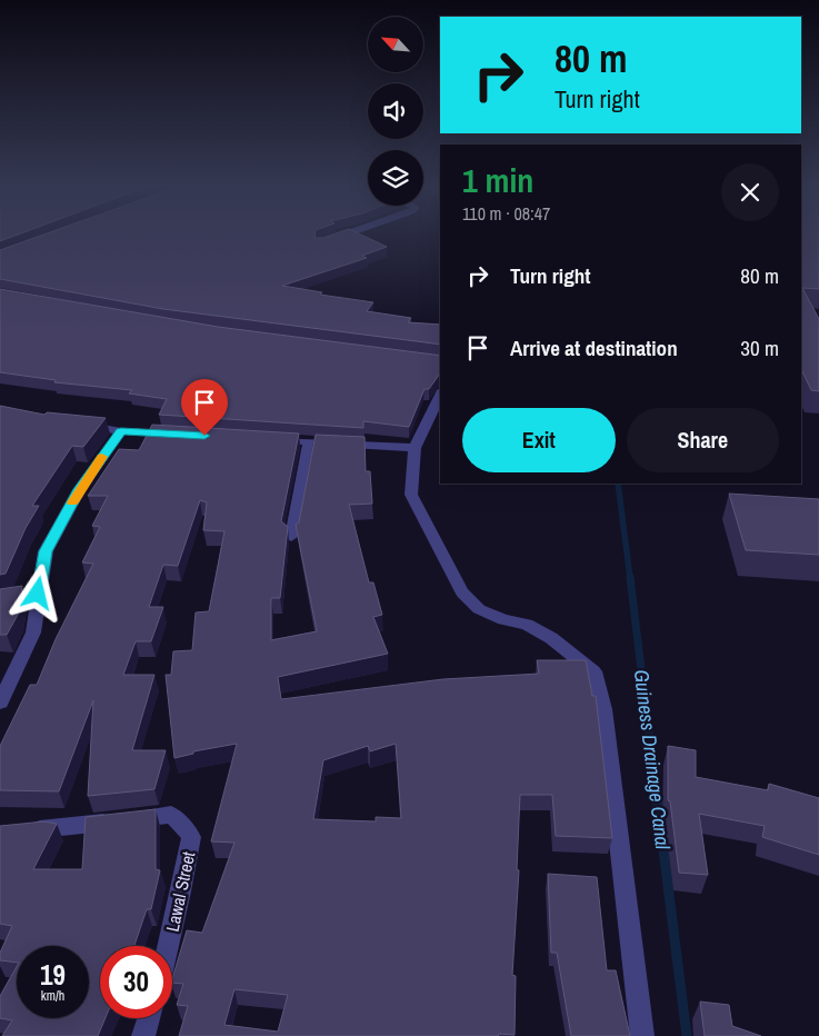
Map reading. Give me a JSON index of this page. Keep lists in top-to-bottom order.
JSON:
{
  "streets": {
    "street": ["Lawal Street"]
  },
  "water": ["Guiness Drainage Canal"],
  "north": "top left",
  "page": {
    "turn": ["80 m", "Turn right"],
    "heading": ["1 min", "110 m · 08:47"],
    "list": [
      {
        "name": "Turn right",
        "value": "80 m"
      },
      {
        "name": "Arrive at destination",
        "value": "30 m"
      }
    ],
    "buttons": ["Exit", "Share"],
    "speed": "19 km/h",
    "limit": "30"
  }
}
